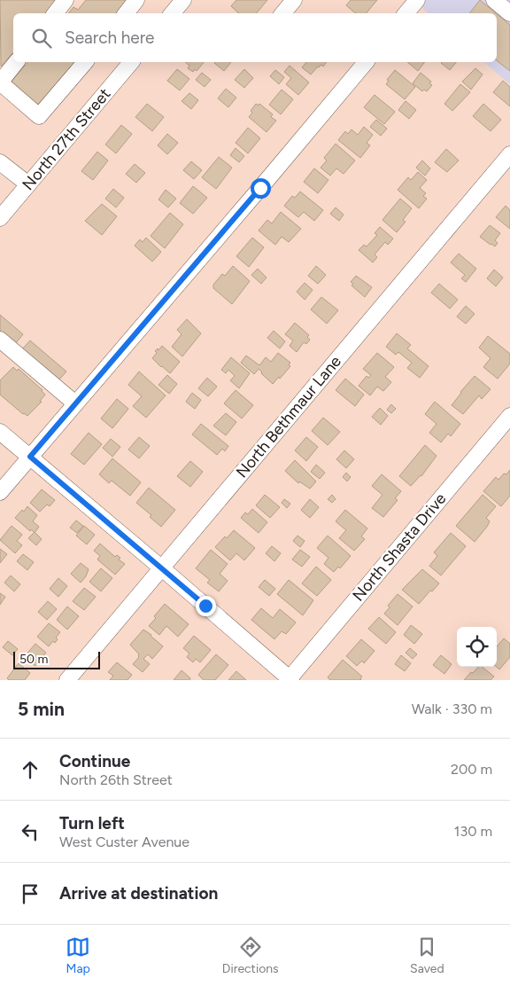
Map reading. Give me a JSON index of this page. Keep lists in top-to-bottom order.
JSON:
{
  "streets": {
    "street": ["North 27th Street", "North Bethmaur Lane", "North Shasta Drive"]
  },
  "scale_bar": "50 m",
  "page": {
    "search": "Search here",
    "scale": "50 m",
    "heading": ["5 min", "Walk · 330 m"],
    "list": [
      ["Continue", "North 26th Street", "200 m"],
      ["Turn left", "West Custer Avenue", "130 m"],
      "Arrive at destination"
    ],
    "nav": ["Map", "Directions", "Saved"]
  }
}
